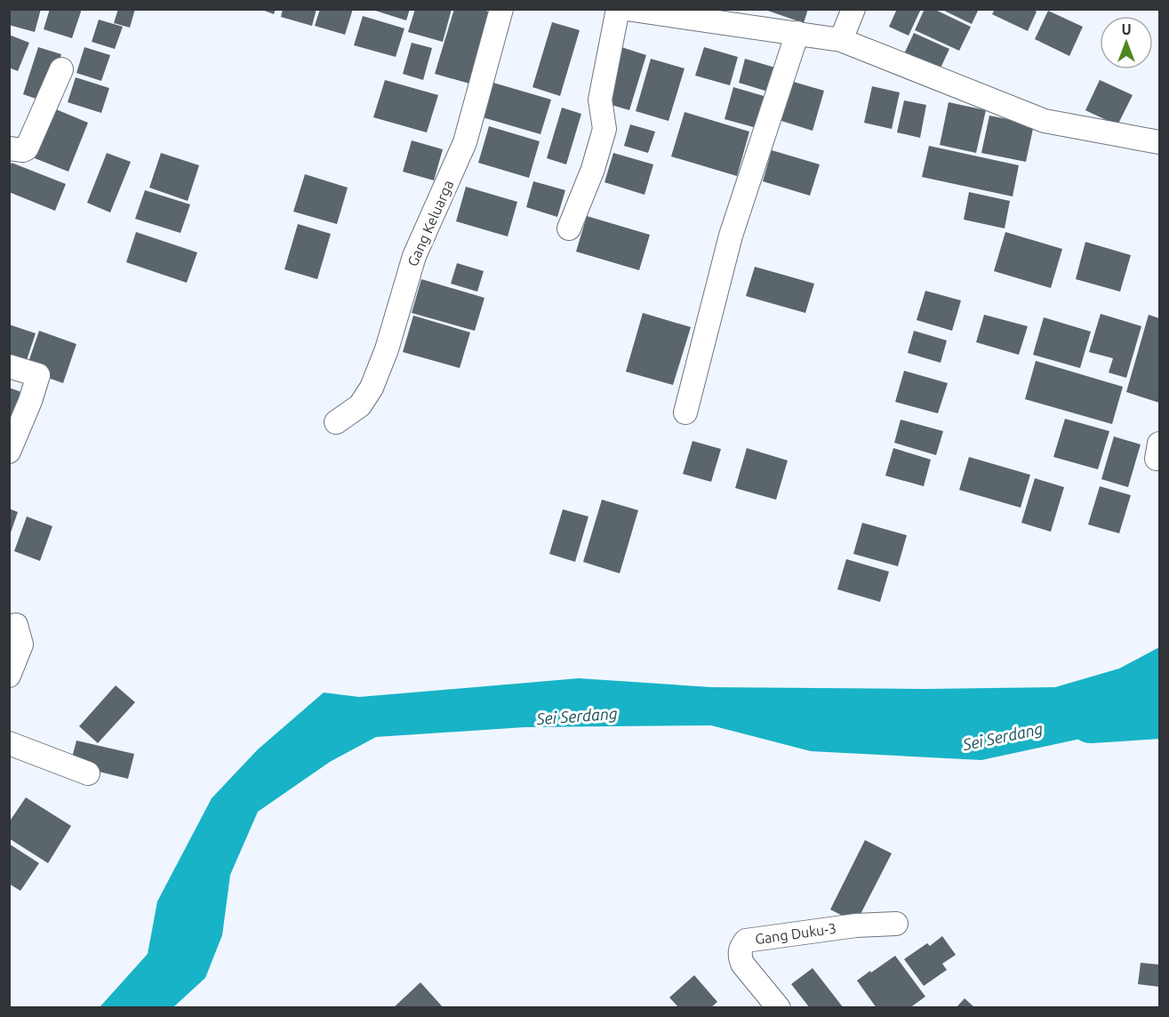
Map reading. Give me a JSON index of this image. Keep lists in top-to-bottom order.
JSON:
{
  "streets": {
    "street": ["Gang Keluarga", "Gang Duku-3"]
  },
  "water": ["Sei Serdang"],
  "north": "top"
}
